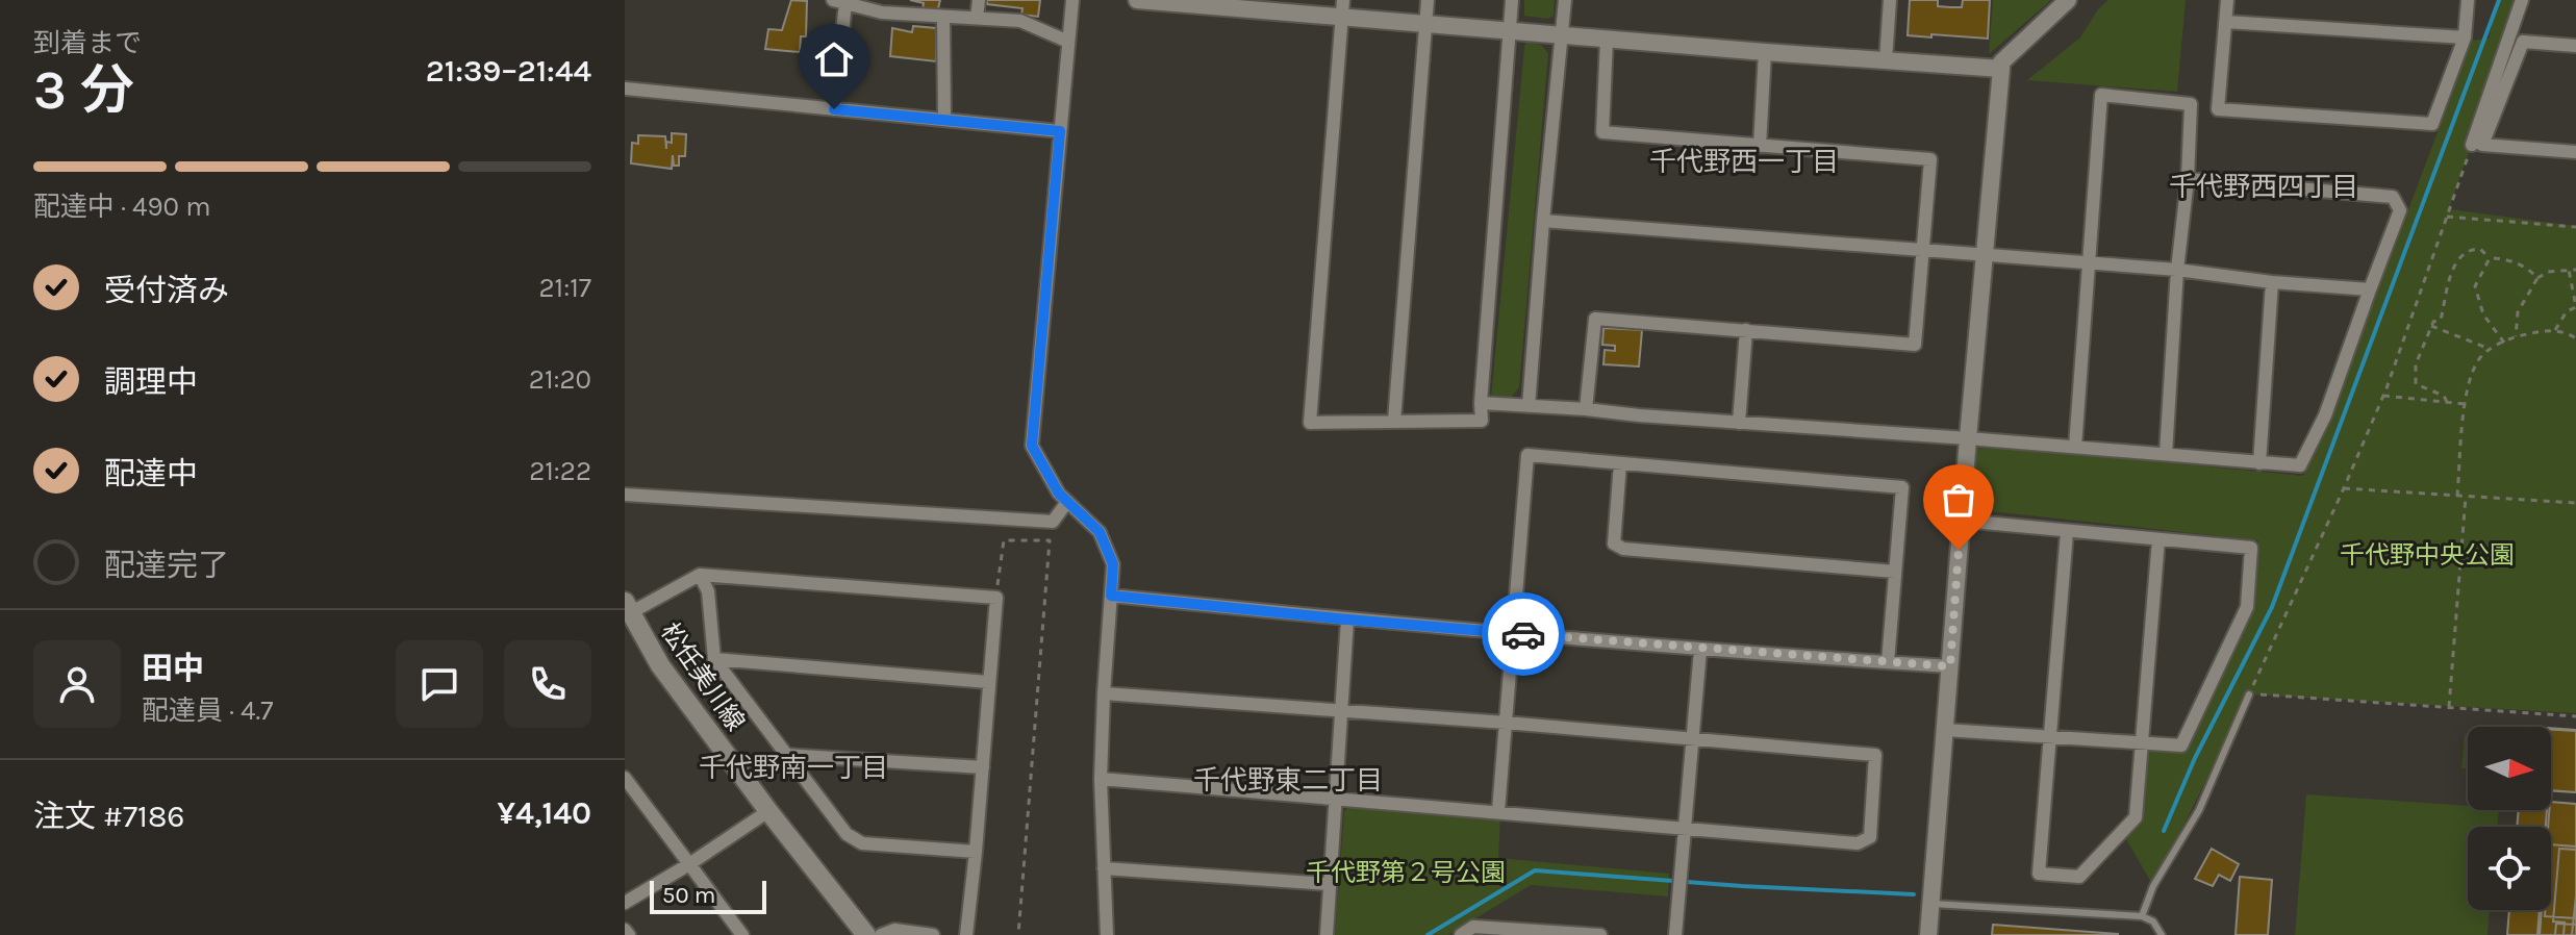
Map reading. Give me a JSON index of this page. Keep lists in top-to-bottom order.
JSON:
{
  "streets": {
    "main road": ["松任美川線"]
  },
  "districts": [
    "千代野西一丁目",
    "千代野西四丁目",
    "千代野南一丁目",
    "千代野東二丁目"
  ],
  "parks": ["千代野中央公園", "千代野第２号公園"],
  "scale_bar": "50 m",
  "north": "right",
  "page": {
    "heading": ["3 分", "到着まで", "21:39–21:44"],
    "panel": [
      "田中",
      "配達員 · 4.7",
      "注文 #7186",
      "¥4,140"
    ],
    "bar": "配達中 · 490 m",
    "list": [
      ["受付済み", "21:17"],
      ["調理中", "21:20"],
      ["配達中", "21:22"],
      "配達完了"
    ],
    "scale": "50 m"
  }
}
